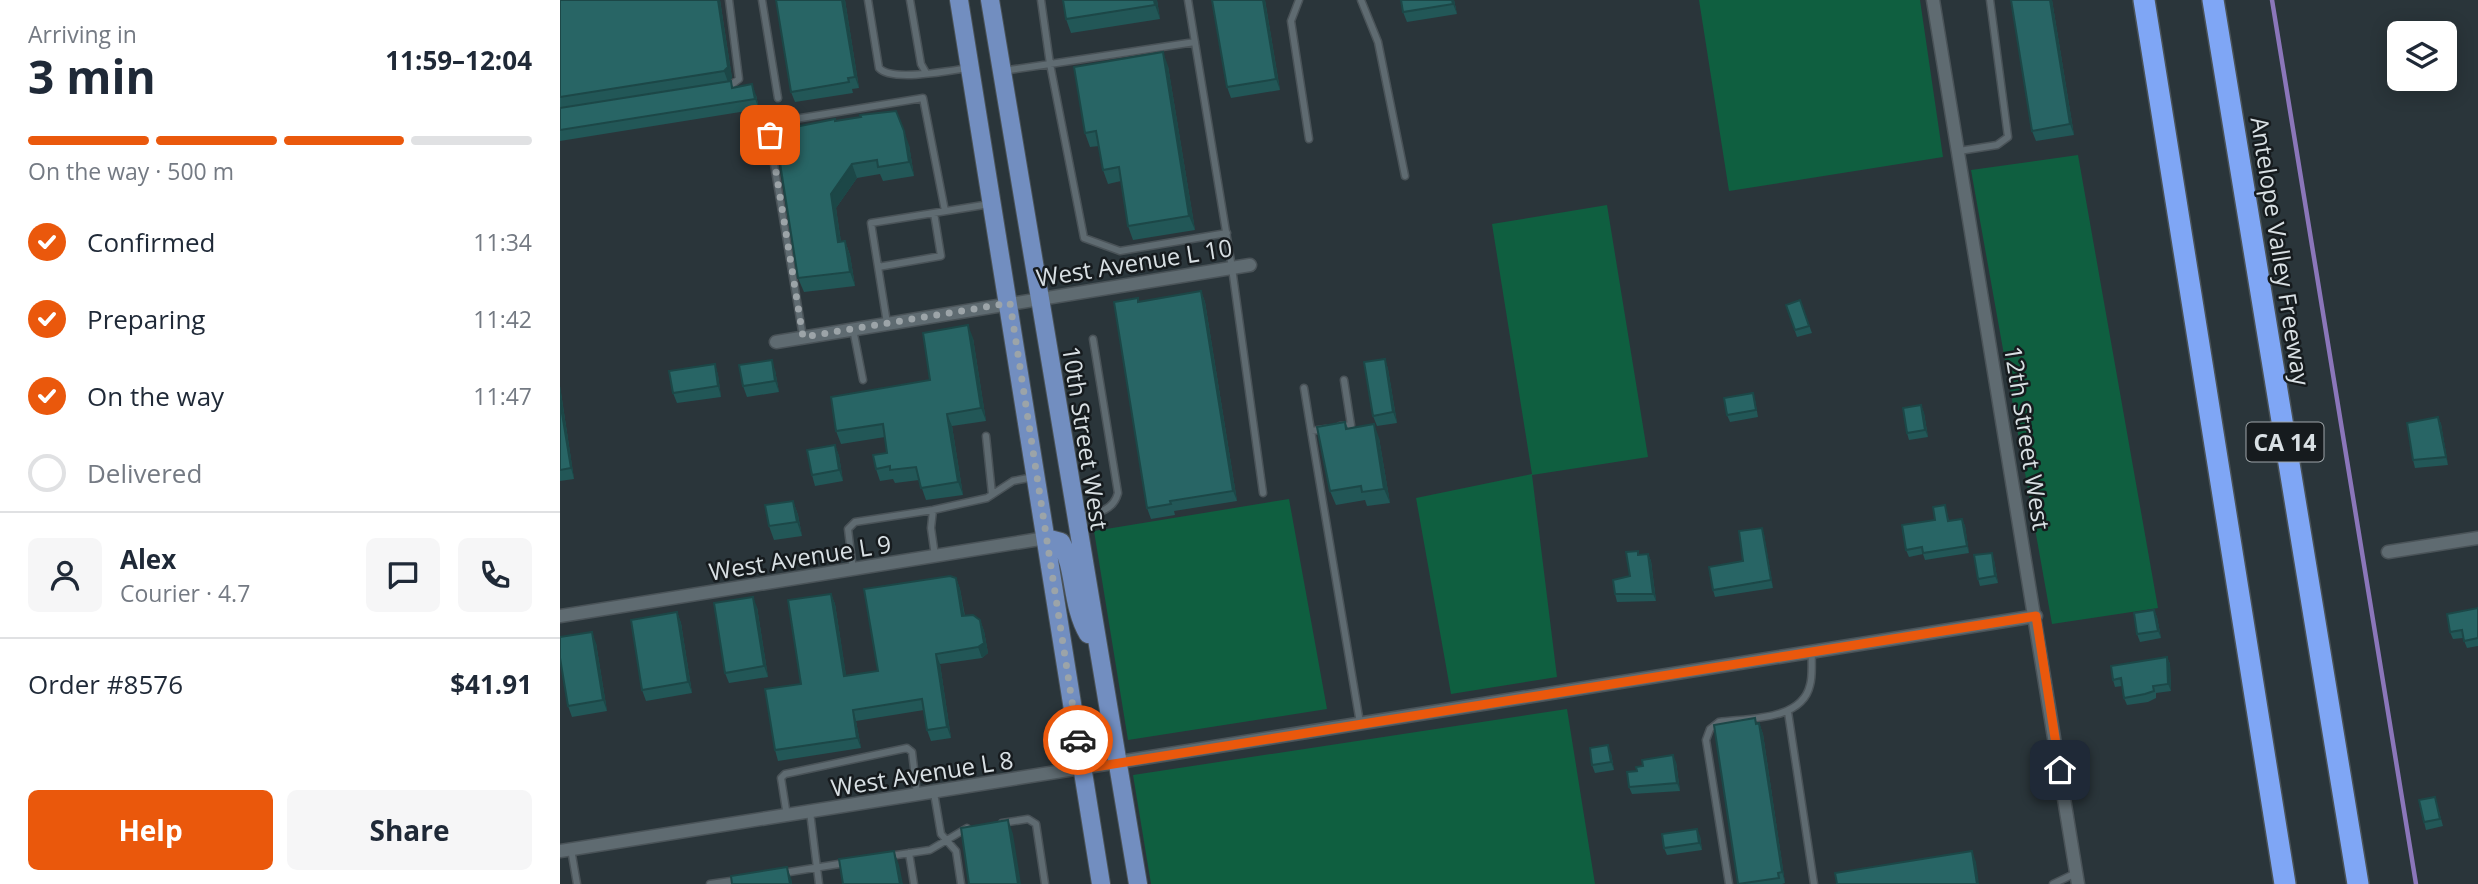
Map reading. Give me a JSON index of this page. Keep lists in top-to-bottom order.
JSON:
{
  "streets": {
    "highway": ["Antelope Valley Freeway", "CA 14"],
    "main road": ["10th Street West"],
    "street": [
      "West Avenue L 10",
      "12th Street West",
      "West Avenue L 9",
      "West Avenue L 8"
    ]
  },
  "crossings": [
    ["West Avenue L 10", "10th Street West"],
    ["10th Street West", "West Avenue L 8"],
    ["12th Street West", "West Avenue L 8"]
  ],
  "page": {
    "heading": ["3 min", "Arriving in", "11:59–12:04"],
    "panel": [
      "Alex",
      "Courier · 4.7",
      "Order #8576",
      "$41.91"
    ],
    "bar": "On the way · 500 m",
    "list": [
      ["Confirmed", "11:34"],
      ["Preparing", "11:42"],
      ["On the way", "11:47"],
      "Delivered"
    ],
    "buttons": ["Help", "Share"]
  }
}
